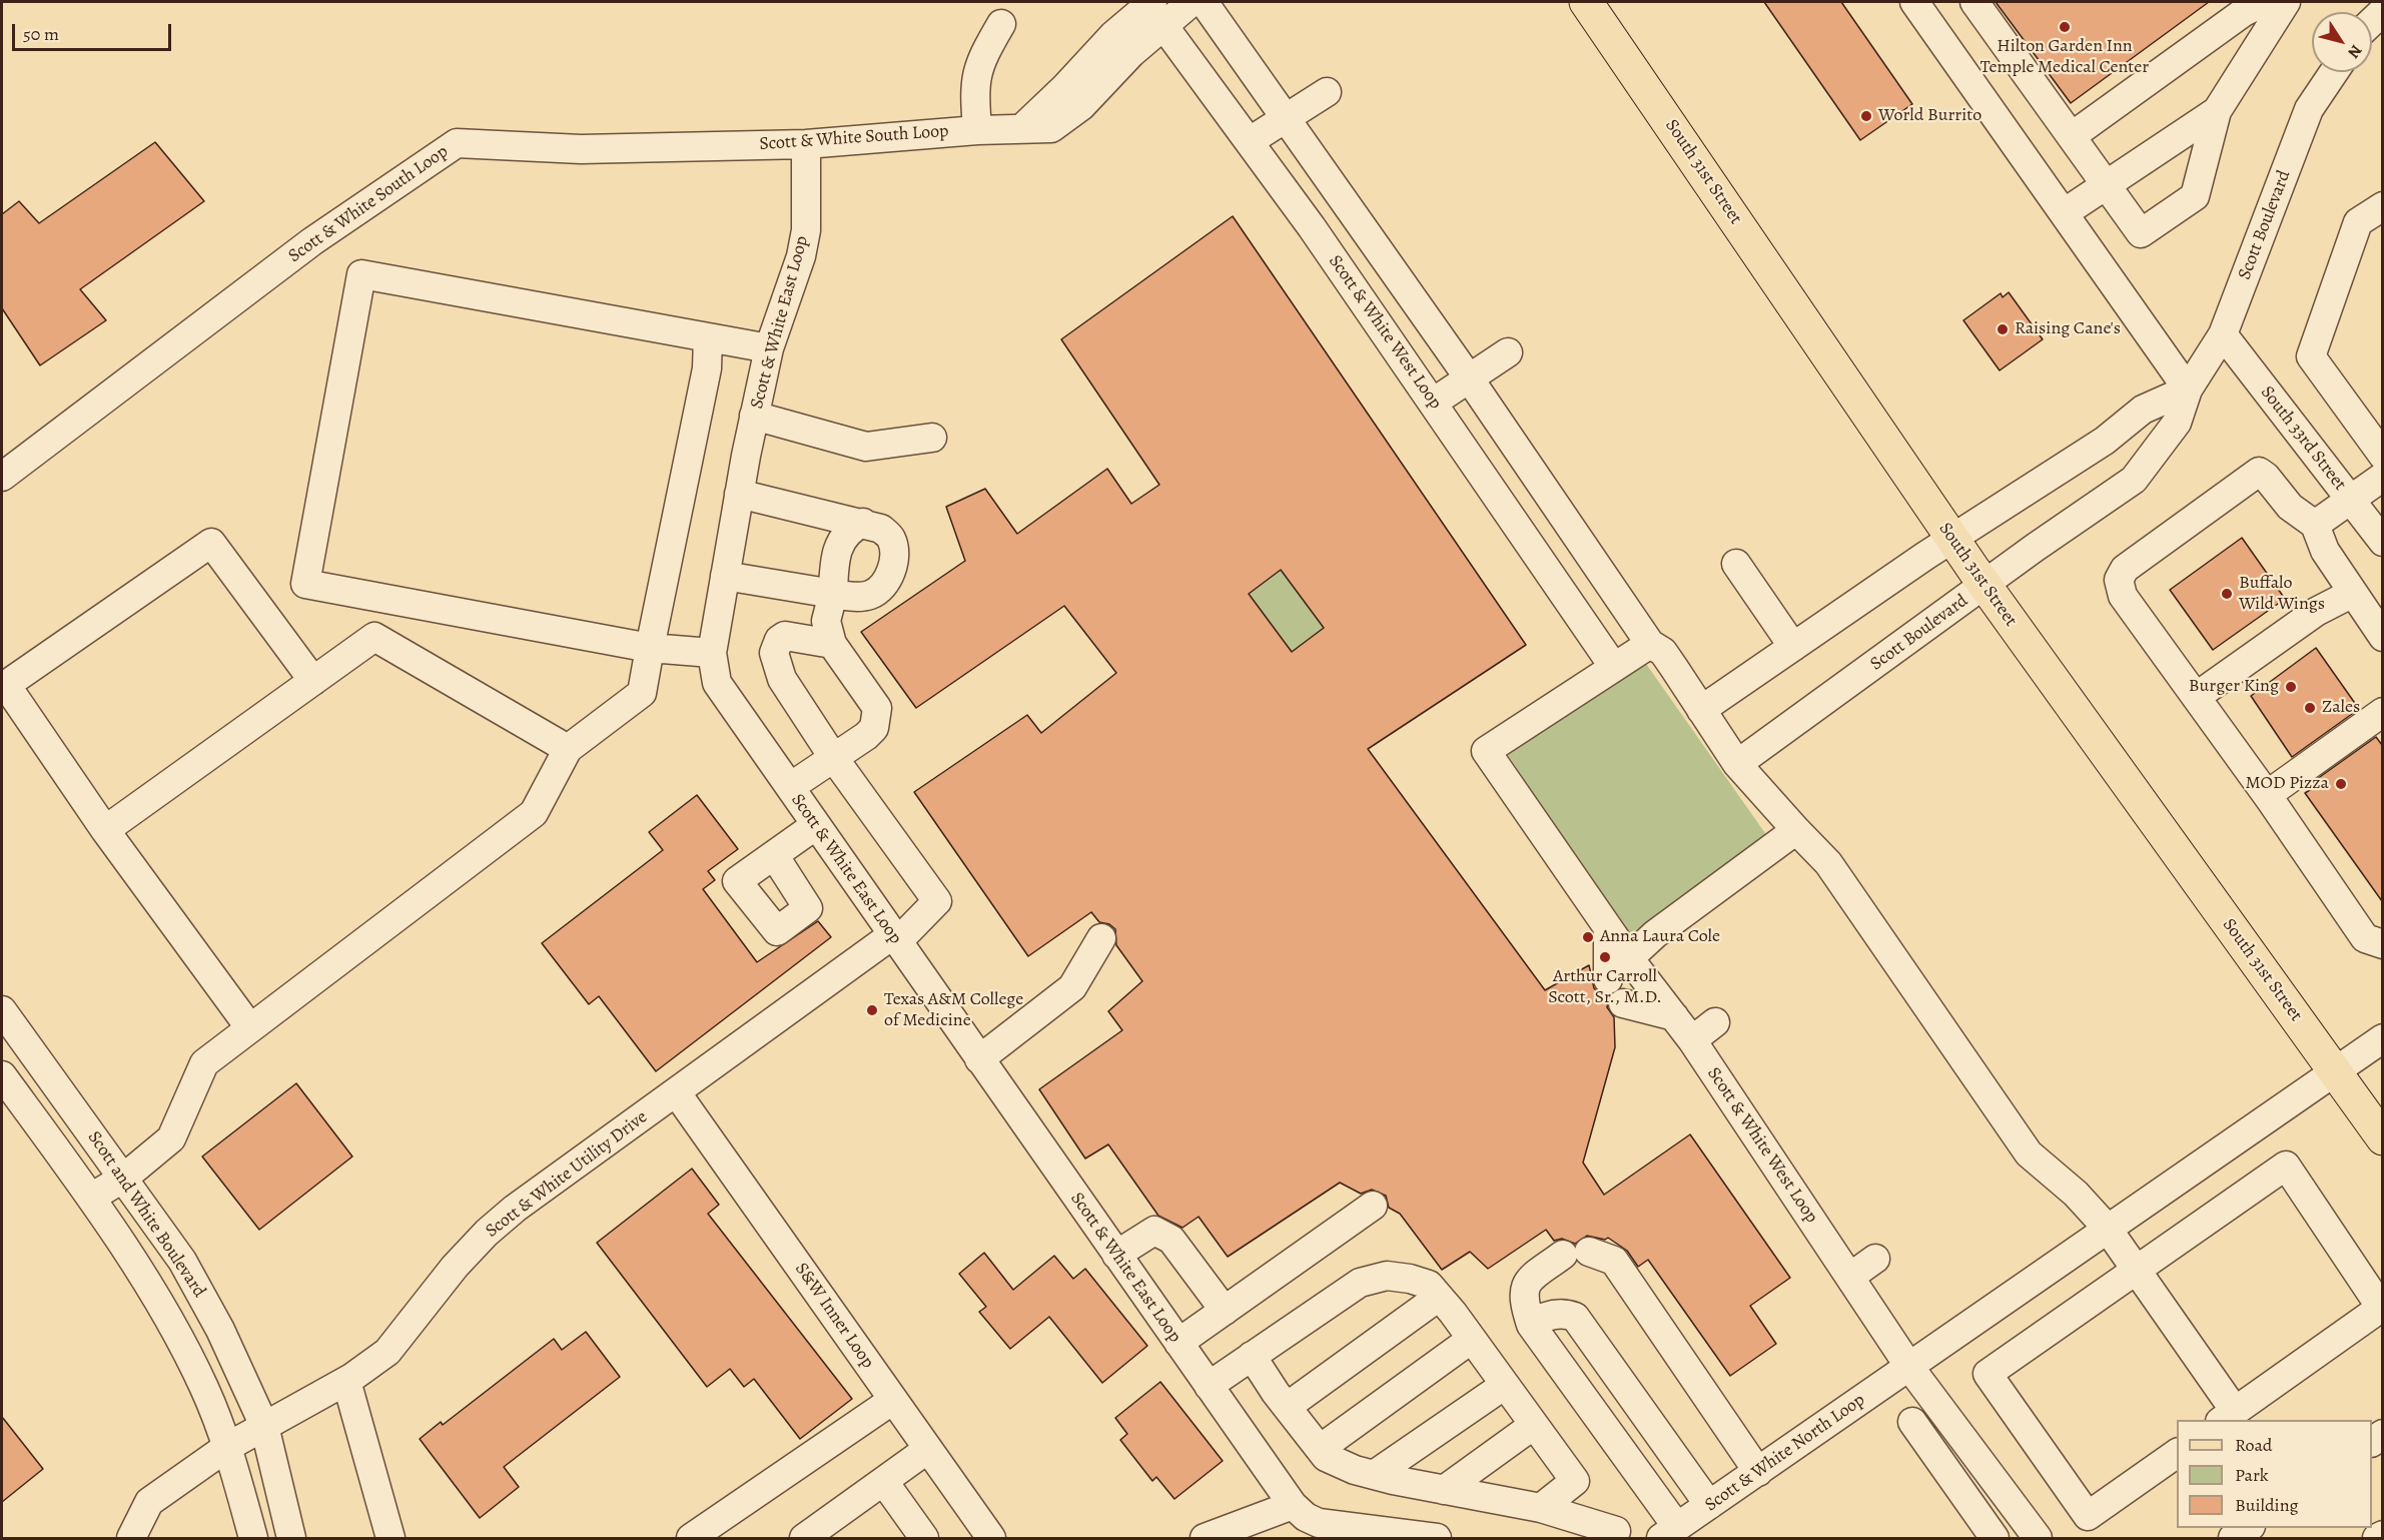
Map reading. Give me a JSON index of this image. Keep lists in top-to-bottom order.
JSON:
{
  "streets": {
    "main road": ["South 31st Street"],
    "street": [
      "Scott & White South Loop",
      "Scott Boulevard",
      "Scott & White East Loop",
      "Scott & White West Loop",
      "South 33rd Street",
      "Scott & White Utility Drive",
      "Scott and White Boulevard",
      "S&W Inner Loop",
      "Scott & White North Loop"
    ]
  },
  "crossings": [
    ["Scott & White South Loop", "Scott & White East Loop"],
    ["Scott & White South Loop", "Scott & White West Loop"],
    ["South 31st Street", "Scott Boulevard"],
    ["South 31st Street", "Scott & White North Loop"],
    ["Scott Boulevard", "South 33rd Street"],
    ["Scott & White East Loop", "Scott & White Utility Drive"],
    ["Scott & White West Loop", "Scott & White North Loop"],
    ["Scott & White Utility Drive", "Scott and White Boulevard"],
    ["Scott & White Utility Drive", "S&W Inner Loop"]
  ],
  "places": [
    "Hilton Garden Inn Temple Medical Center",
    "World Burrito",
    "Raising Cane's",
    "Buffalo Wild Wings",
    "Burger King",
    "Zales",
    "MOD Pizza",
    "Anna Laura Cole",
    "Arthur Carroll Scott, Sr., M.D.",
    "Texas A&M College of Medicine"
  ],
  "legend": ["Road", "Park", "Building"],
  "scale_bar": "50 m",
  "north": "bottom right"
}
